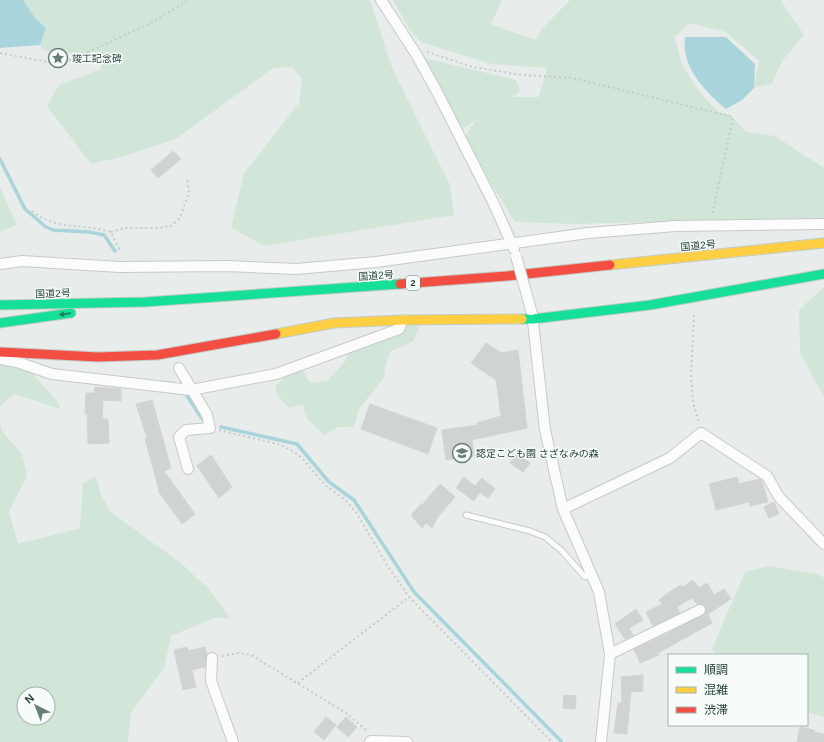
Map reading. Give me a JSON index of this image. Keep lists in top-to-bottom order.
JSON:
{
  "streets": {
    "main road": ["国道2号", "2"]
  },
  "places": {
    "place": ["竣工記念碑"],
    "school or university": ["認定こども園 さざなみの森"]
  },
  "legend": ["順調", "混雑", "渋滞"],
  "north": "top left"
}
